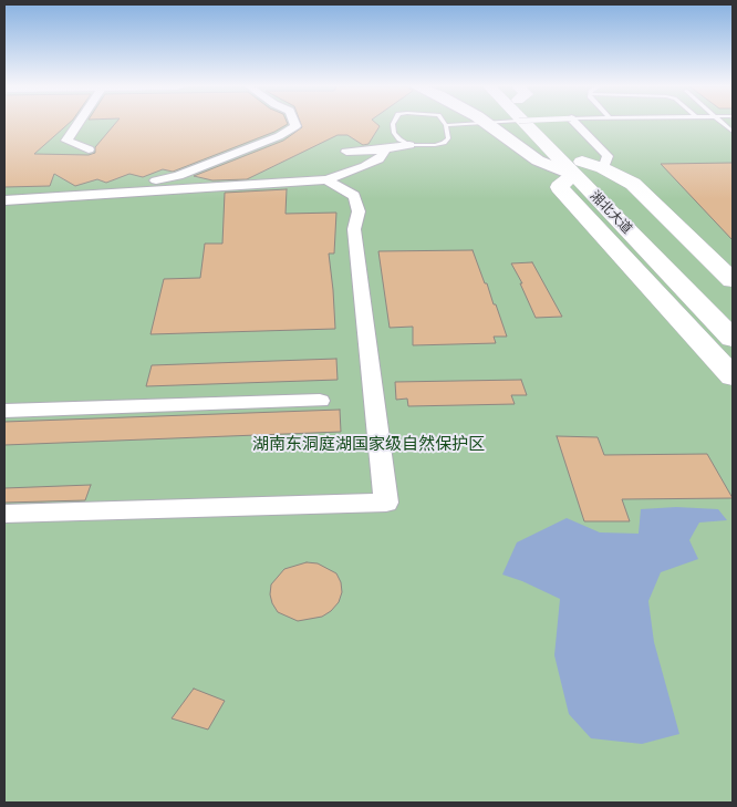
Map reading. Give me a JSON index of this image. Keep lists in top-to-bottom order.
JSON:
{
  "streets": {
    "main road": ["湘北大道"]
  },
  "parks": ["湖南东洞庭湖国家级自然保护区"]
}
